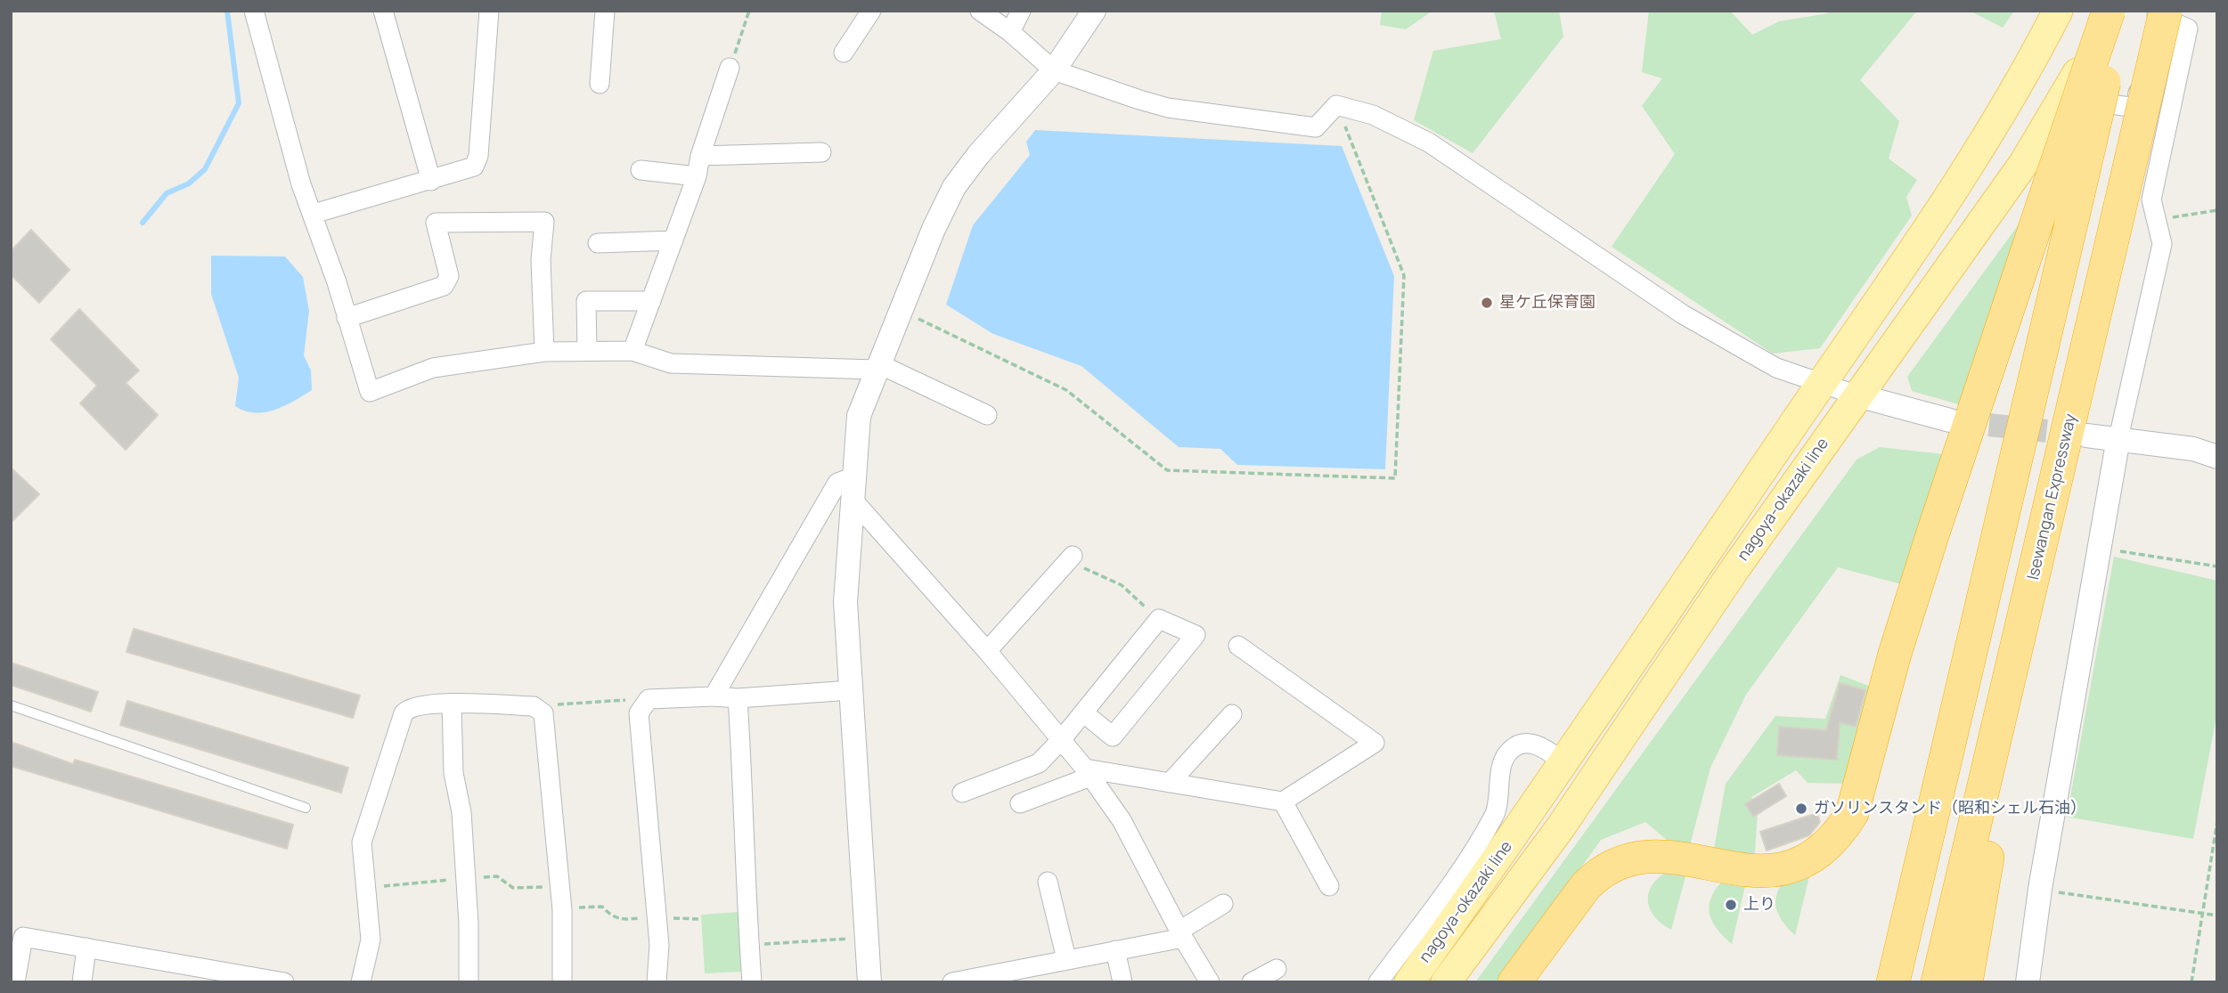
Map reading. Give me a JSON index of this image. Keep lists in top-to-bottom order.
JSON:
{
  "streets": {
    "highway": ["Isewangan Expressway"],
    "main road": ["nagoya-okazaki line"]
  },
  "places": ["星ケ丘保育園", "ガソリンスタンド（昭和シェル石油）", "上り"]
}
